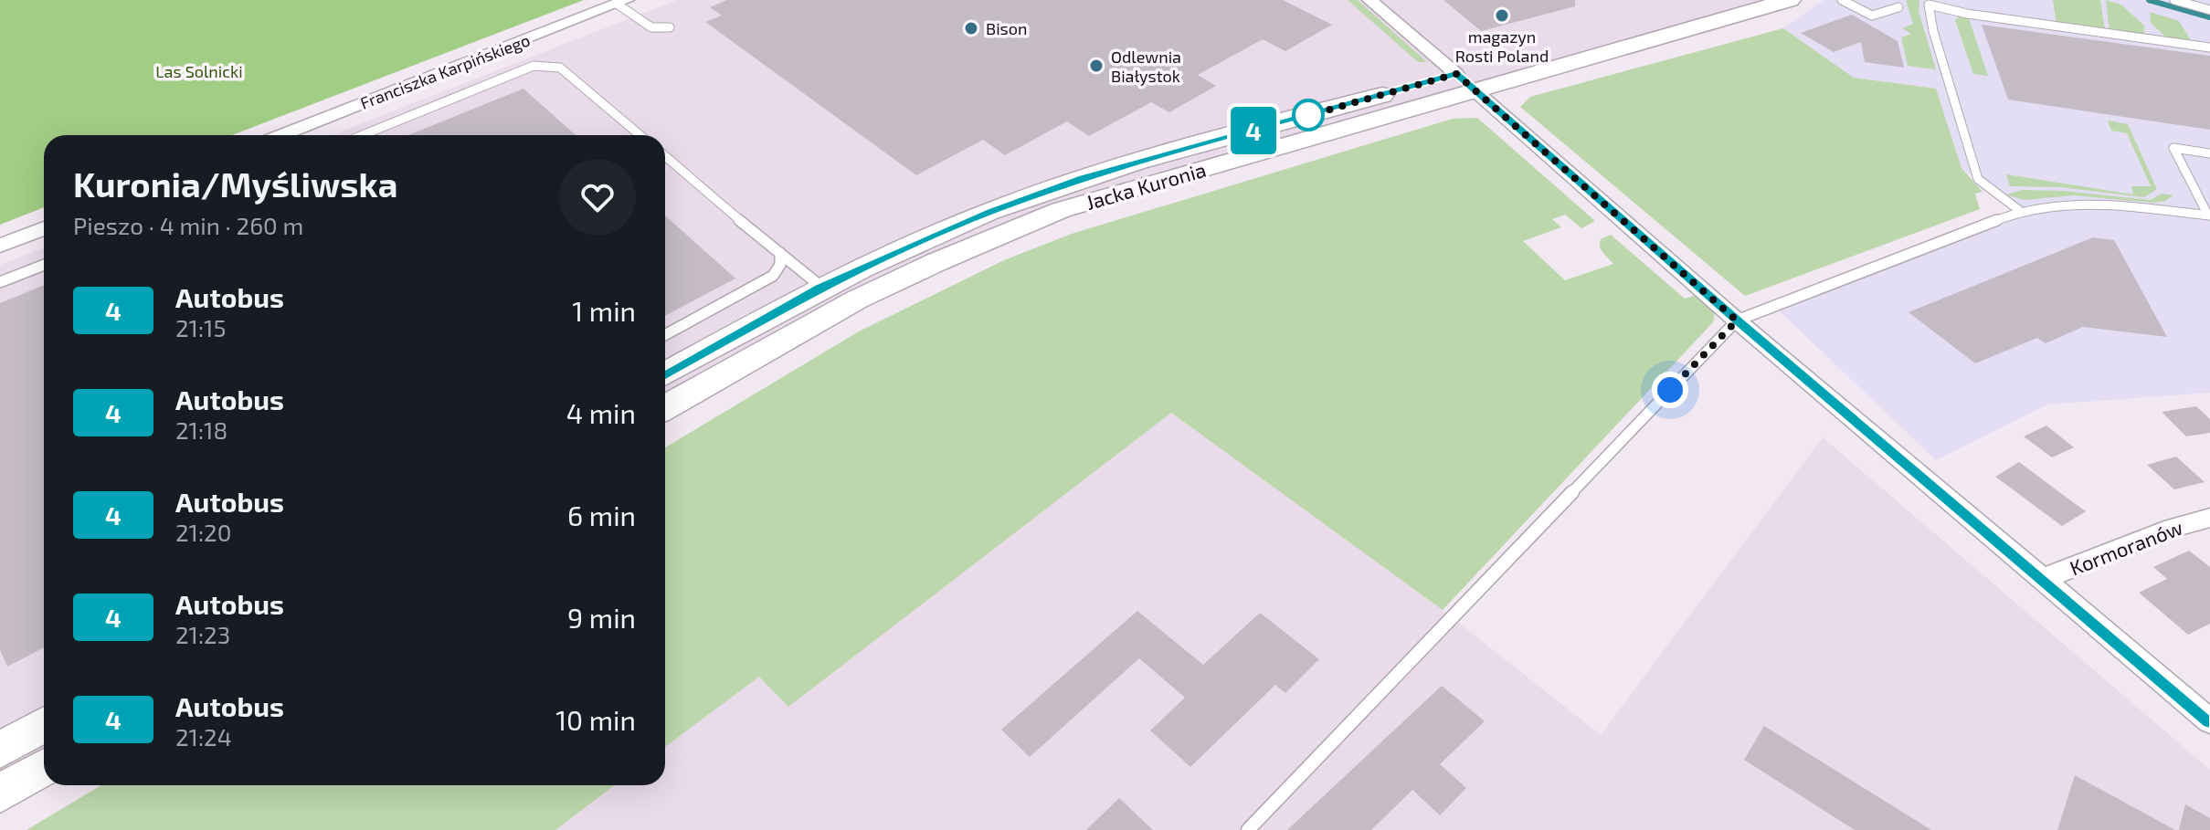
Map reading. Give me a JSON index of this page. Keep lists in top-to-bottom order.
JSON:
{
  "streets": {
    "main road": ["Jacka Kuronia"],
    "street": ["Franciszka Karpińskiego", "Kormoranów"]
  },
  "parks": ["Las Solnicki"],
  "places": ["magazyn Rosti Poland", "Bison", "Odlewnia Białystok"],
  "lines": ["bus line 4"],
  "page": {
    "on_map": "4",
    "heading": ["Kuronia/Myśliwska", "Pieszo · 4 min · 260 m"],
    "list": [
      {
        "mark": "4",
        "name": "Autobus",
        "note": "21:15",
        "value": "1 min"
      },
      {
        "mark": "4",
        "name": "Autobus",
        "note": "21:18",
        "value": "4 min"
      },
      {
        "mark": "4",
        "name": "Autobus",
        "note": "21:20",
        "value": "6 min"
      },
      {
        "mark": "4",
        "name": "Autobus",
        "note": "21:23",
        "value": "9 min"
      },
      {
        "mark": "4",
        "name": "Autobus",
        "note": "21:24",
        "value": "10 min"
      }
    ]
  }
}
